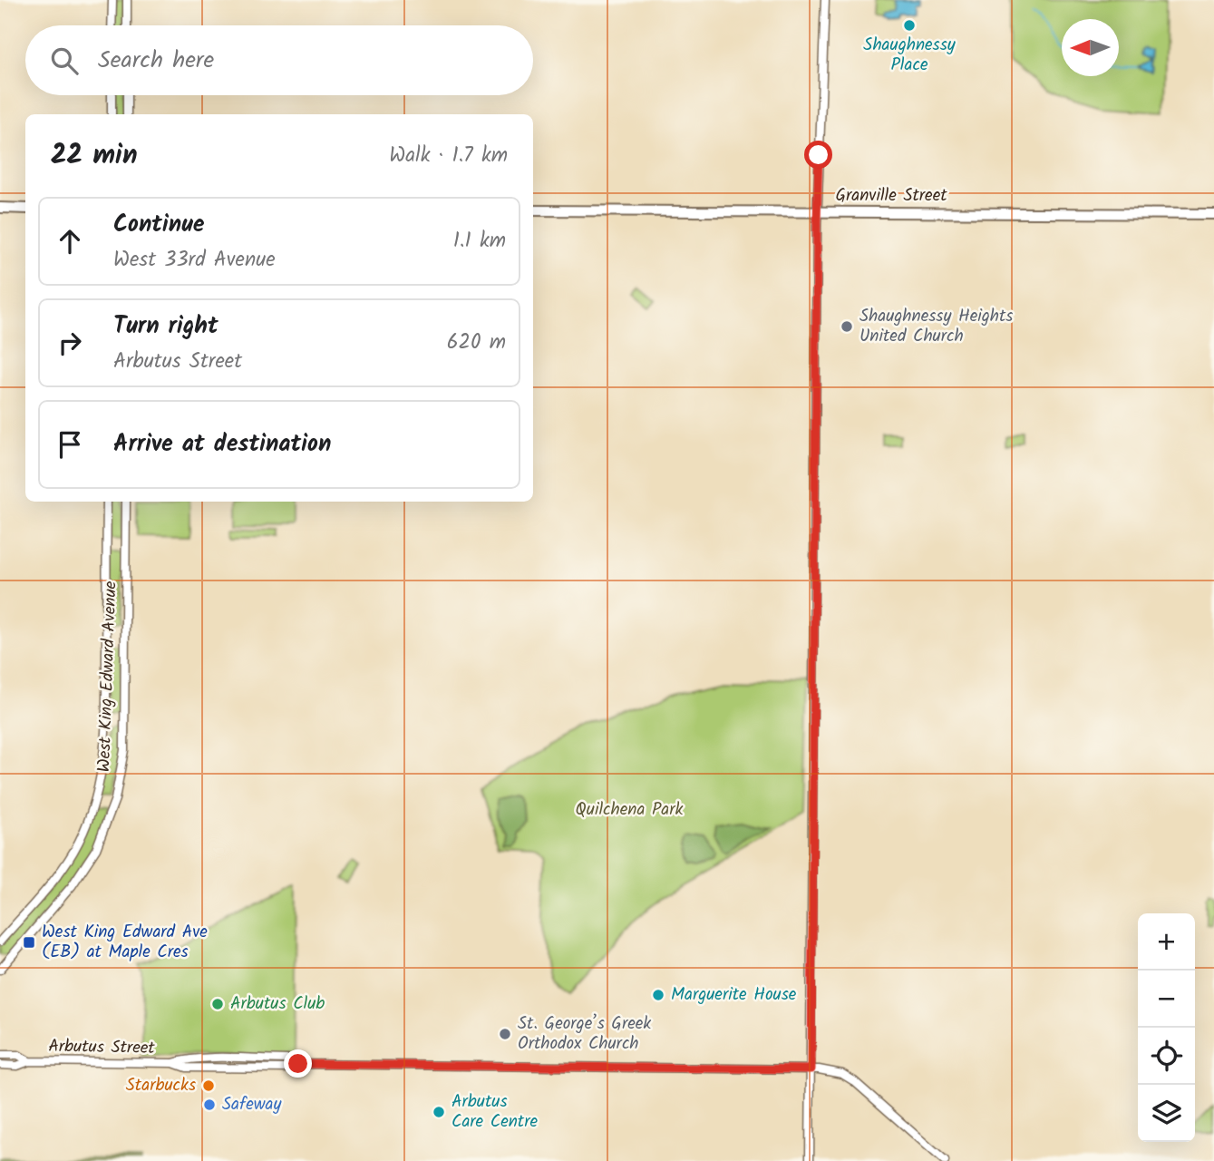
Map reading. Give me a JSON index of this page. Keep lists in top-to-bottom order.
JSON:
{
  "streets": {
    "highway": ["Granville Street"],
    "main road": ["West King Edward Avenue", "Arbutus Street"]
  },
  "parks": ["Quilchena Park"],
  "places": {
    "other": [
      "Shaughnessy Place",
      "Shaughnessy Heights United Church",
      "Marguerite House",
      "Arbutus Club",
      "St. George’s Greek Orthodox Church",
      "Starbucks",
      "Safeway",
      "Arbutus Care Centre"
    ],
    "transit": ["West King Edward Ave (EB) at Maple Cres"]
  },
  "north": "left",
  "page": {
    "search": "Search here",
    "heading": ["22 min", "Walk · 1.7 km"],
    "list": [
      ["Continue", "West 33rd Avenue", "1.1 km"],
      ["Turn right", "Arbutus Street", "620 m"],
      "Arrive at destination"
    ],
    "map_buttons": ["+", "−"]
  }
}
